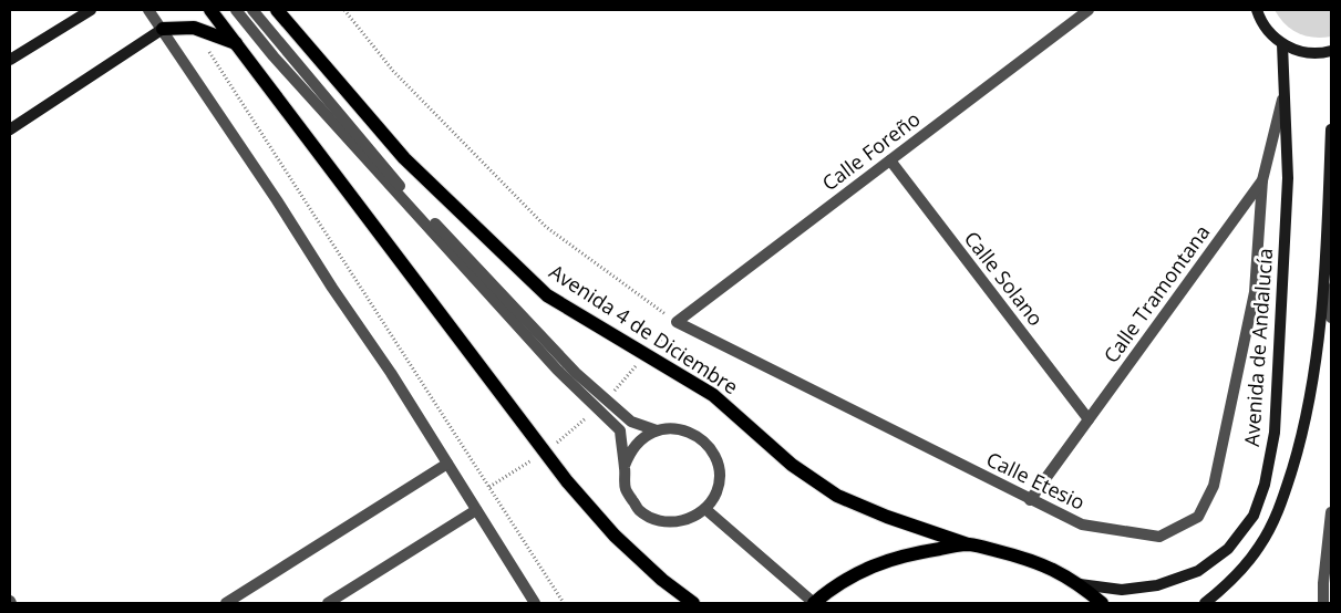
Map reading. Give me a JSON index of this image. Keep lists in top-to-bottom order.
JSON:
{
  "streets": {
    "main road": ["Avenida 4 de Diciembre", "Avenida de Andalucía"],
    "street": [
      "Calle Foreño",
      "Calle Solano",
      "Calle Tramontana",
      "Calle Etesio"
    ]
  },
  "crossings": [
    ["Calle Foreño", "Calle Solano"],
    ["Calle Foreño", "Calle Etesio"],
    ["Calle Solano", "Calle Tramontana"],
    ["Calle Tramontana", "Avenida de Andalucía"],
    ["Calle Tramontana", "Calle Etesio"],
    ["Avenida 4 de Diciembre", "Avenida de Andalucía"]
  ]
}
